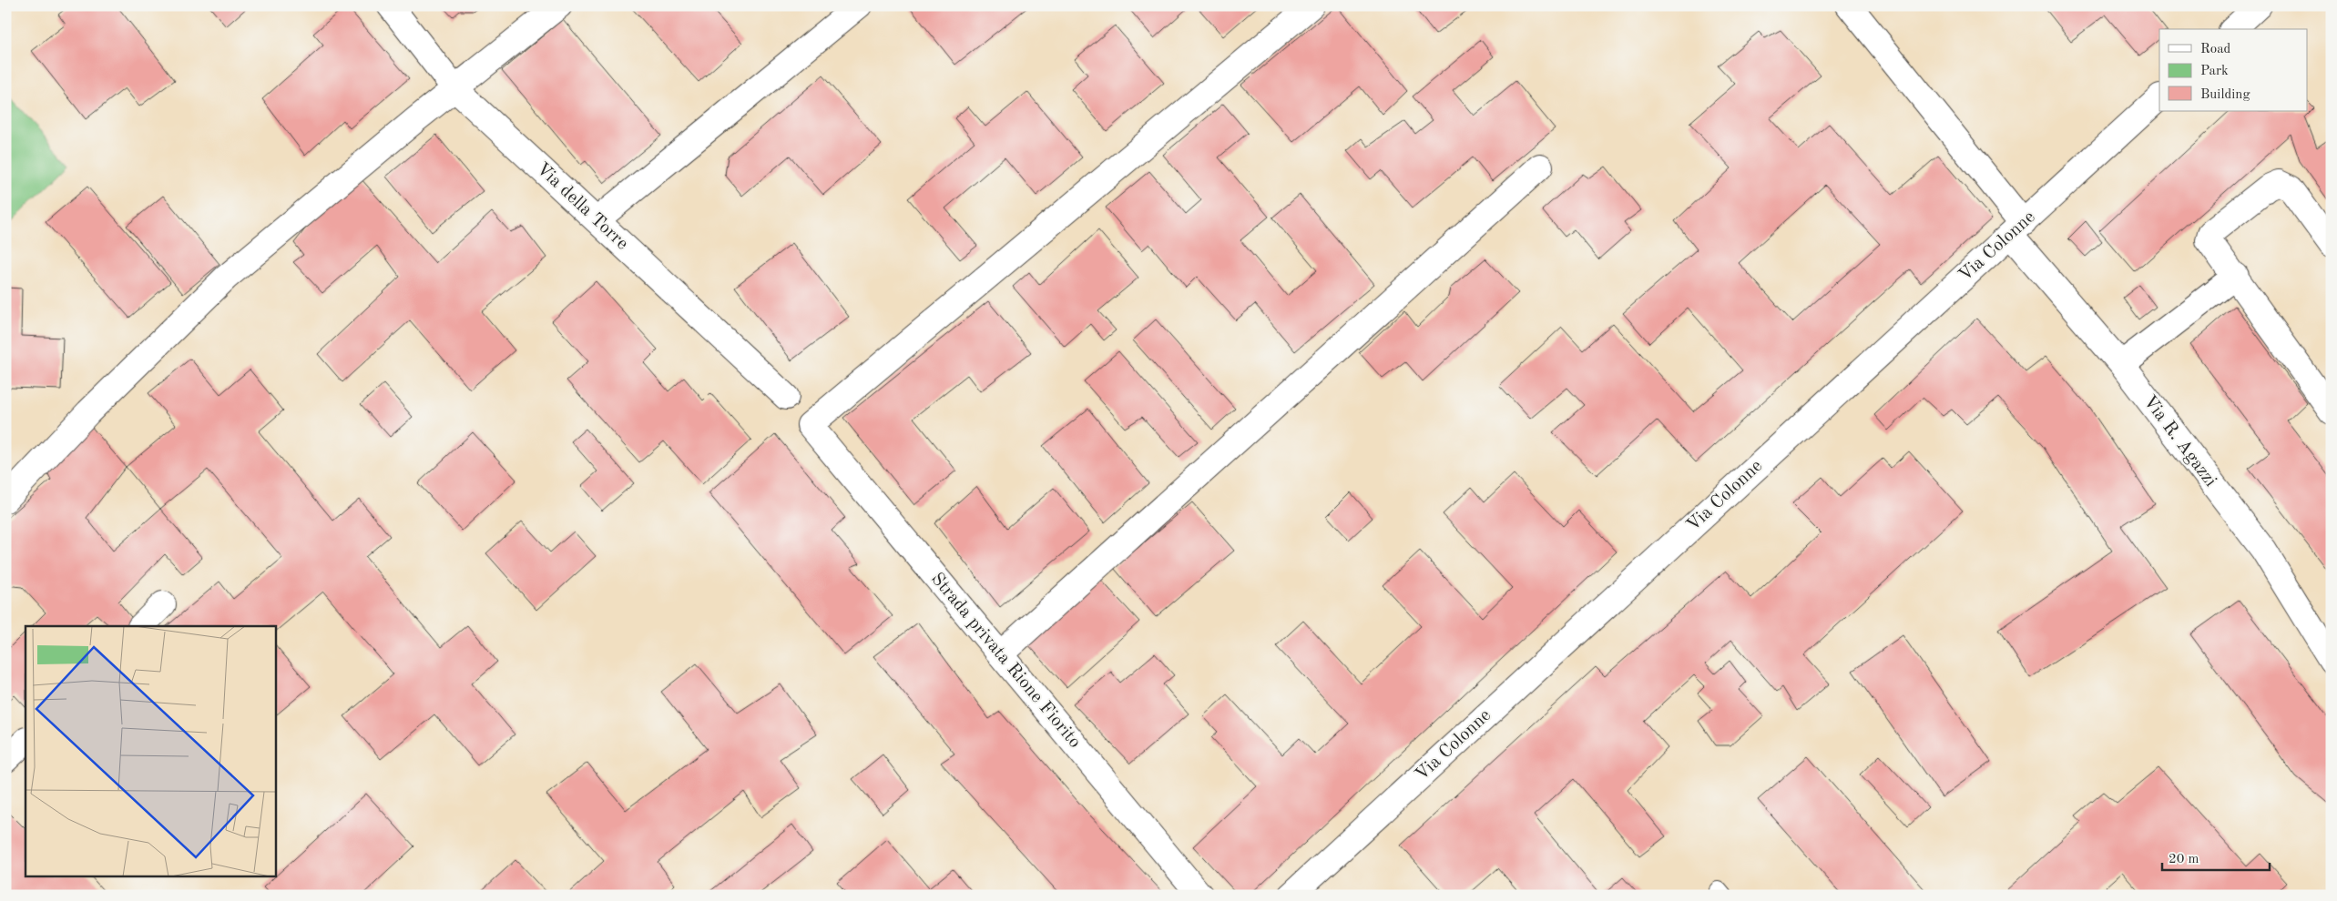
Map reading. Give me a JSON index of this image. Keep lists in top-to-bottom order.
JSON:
{
  "streets": {
    "street": [
      "Via della Torre",
      "Via Colonne",
      "Via R. Agazzi",
      "Strada privata Rione Fiorito"
    ]
  },
  "crossings": [
    ["Via Colonne", "Via R. Agazzi"]
  ],
  "legend": ["Road", "Park", "Building"],
  "scale_bar": "20 m"
}
